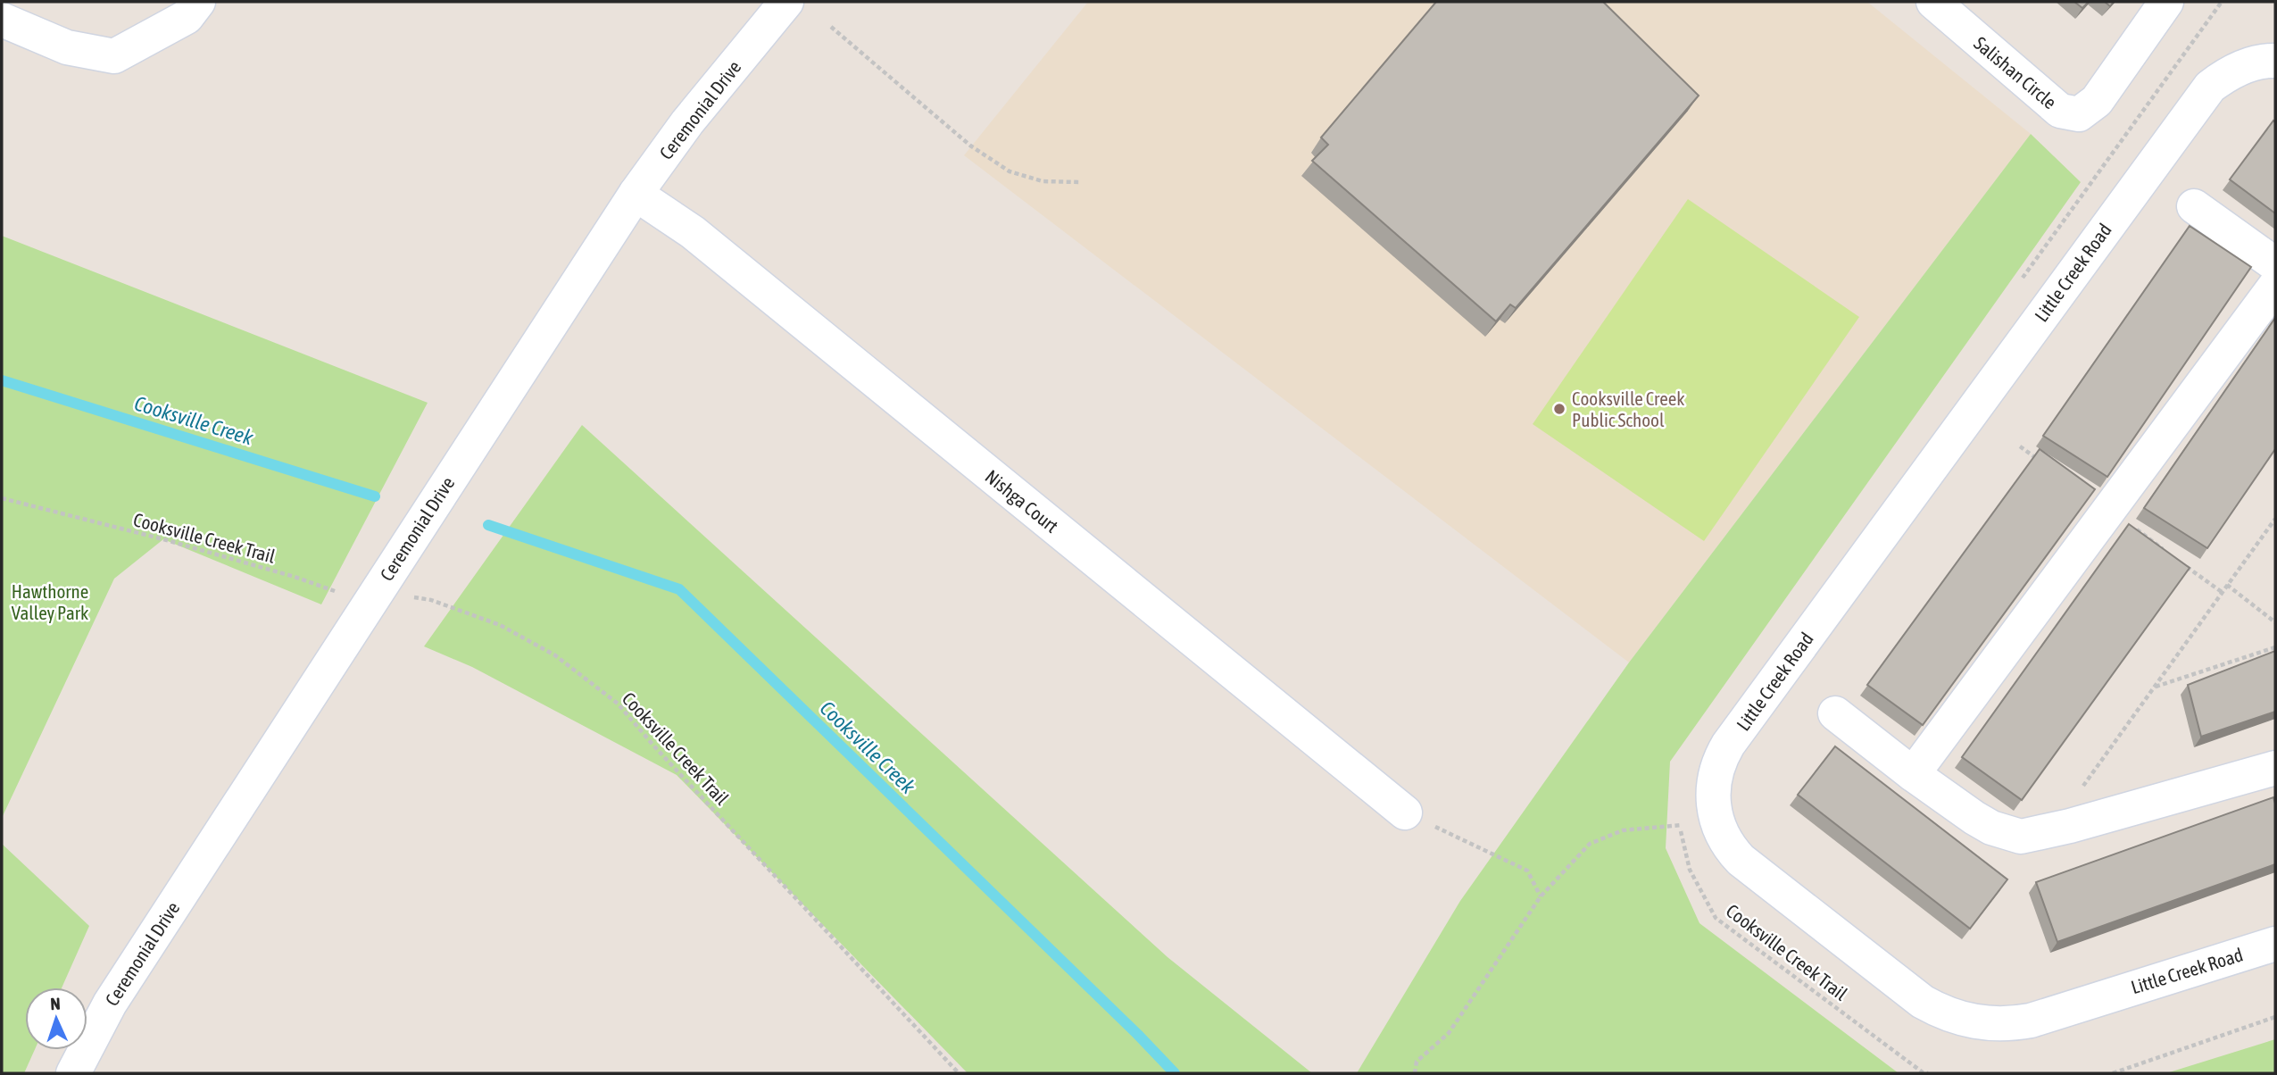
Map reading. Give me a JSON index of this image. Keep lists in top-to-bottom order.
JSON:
{
  "streets": {
    "street": [
      "Salishan Circle",
      "Ceremonial Drive",
      "Little Creek Road",
      "Nishga Court"
    ],
    "path": ["Cooksville Creek Trail"]
  },
  "crossings": [
    ["Ceremonial Drive", "Nishga Court"],
    ["Ceremonial Drive", "Cooksville Creek Trail"]
  ],
  "water": ["Cooksville Creek"],
  "parks": ["Hawthorne Valley Park"],
  "places": ["Cooksville Creek Public School"],
  "north": "top"
}
